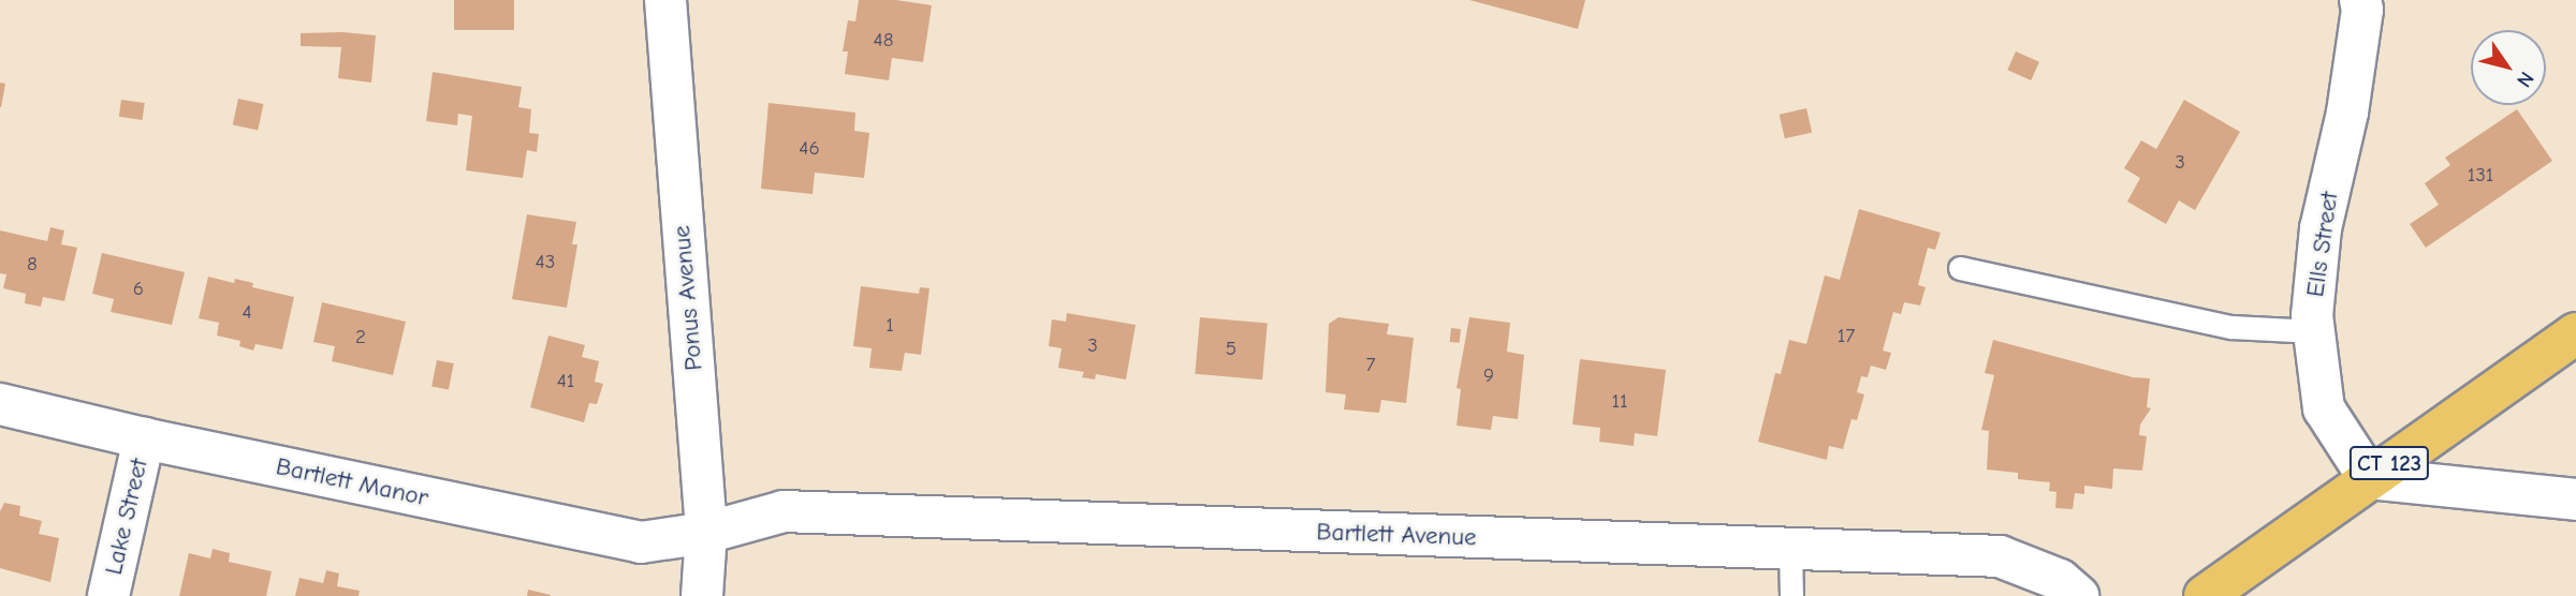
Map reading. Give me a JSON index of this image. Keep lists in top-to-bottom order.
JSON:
{
  "streets": {
    "main road": ["CT 123"],
    "street": [
      "Ells Street",
      "Ponus Avenue",
      "Bartlett Manor",
      "Lake Street",
      "Bartlett Avenue"
    ]
  },
  "crossings": [
    ["Ells Street", "CT 123"],
    ["Ponus Avenue", "Bartlett Manor"],
    ["Ponus Avenue", "Bartlett Avenue"],
    ["Bartlett Manor", "Lake Street"],
    ["Bartlett Manor", "Bartlett Avenue"]
  ],
  "house_numbers": [
    "48",
    "46",
    "3",
    "131",
    "43",
    "8",
    "6",
    "4",
    "1",
    "17",
    "2",
    "3",
    "5",
    "7",
    "9",
    "41",
    "11"
  ],
  "north": "bottom right"
}
